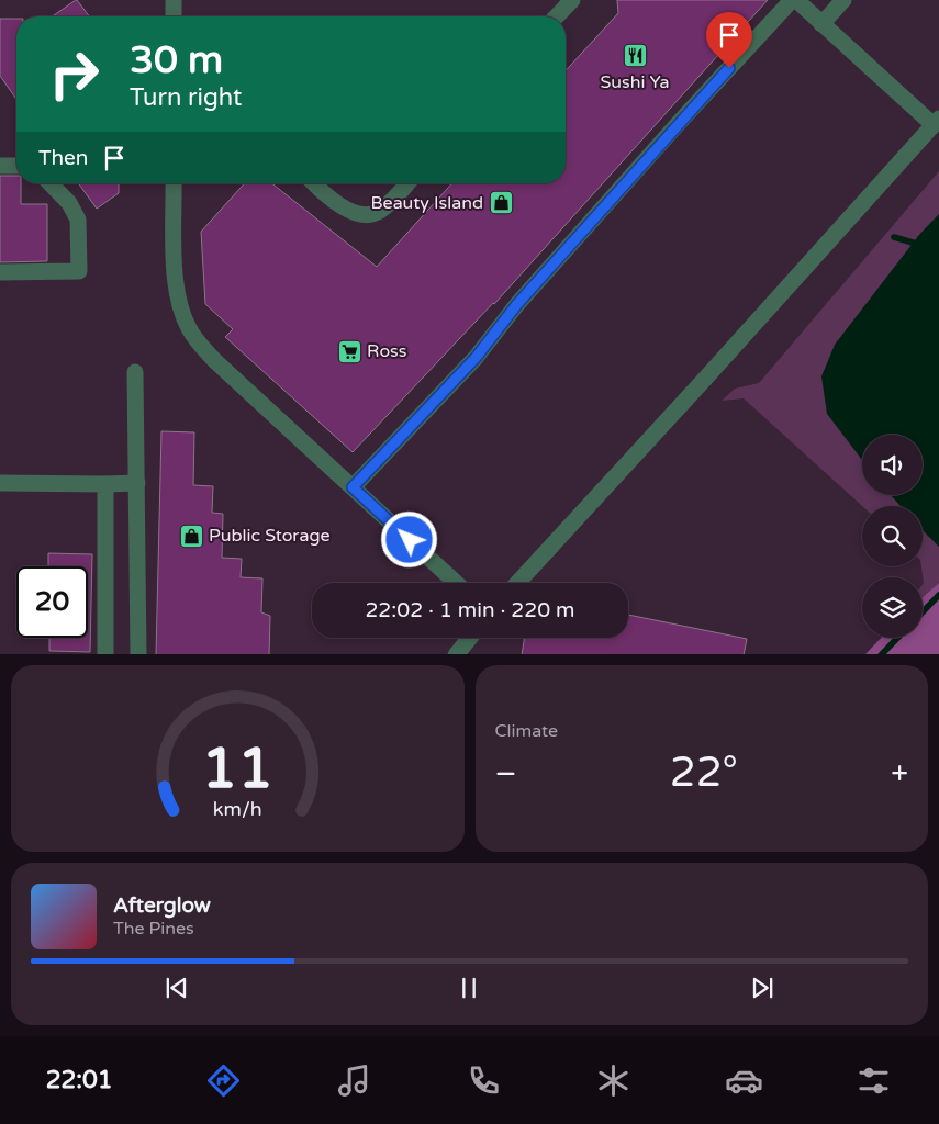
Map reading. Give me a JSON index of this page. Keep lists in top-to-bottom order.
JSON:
{
  "places": {
    "restaurant": ["Sushi Ya"],
    "shop": ["Beauty Island", "Public Storage"],
    "supermarket": ["Ross"]
  },
  "page": {
    "turn": ["30 m", "Turn right"],
    "then": "Then",
    "limit": "20",
    "trip": "22:02 · 1 min · 220 m",
    "tile": "Climate",
    "heat": ["−", "22°", "+"],
    "song": ["Afterglow", "The Pines"],
    "tabs": "22:01",
    "gauge": ["11", "km/h"]
  }
}
